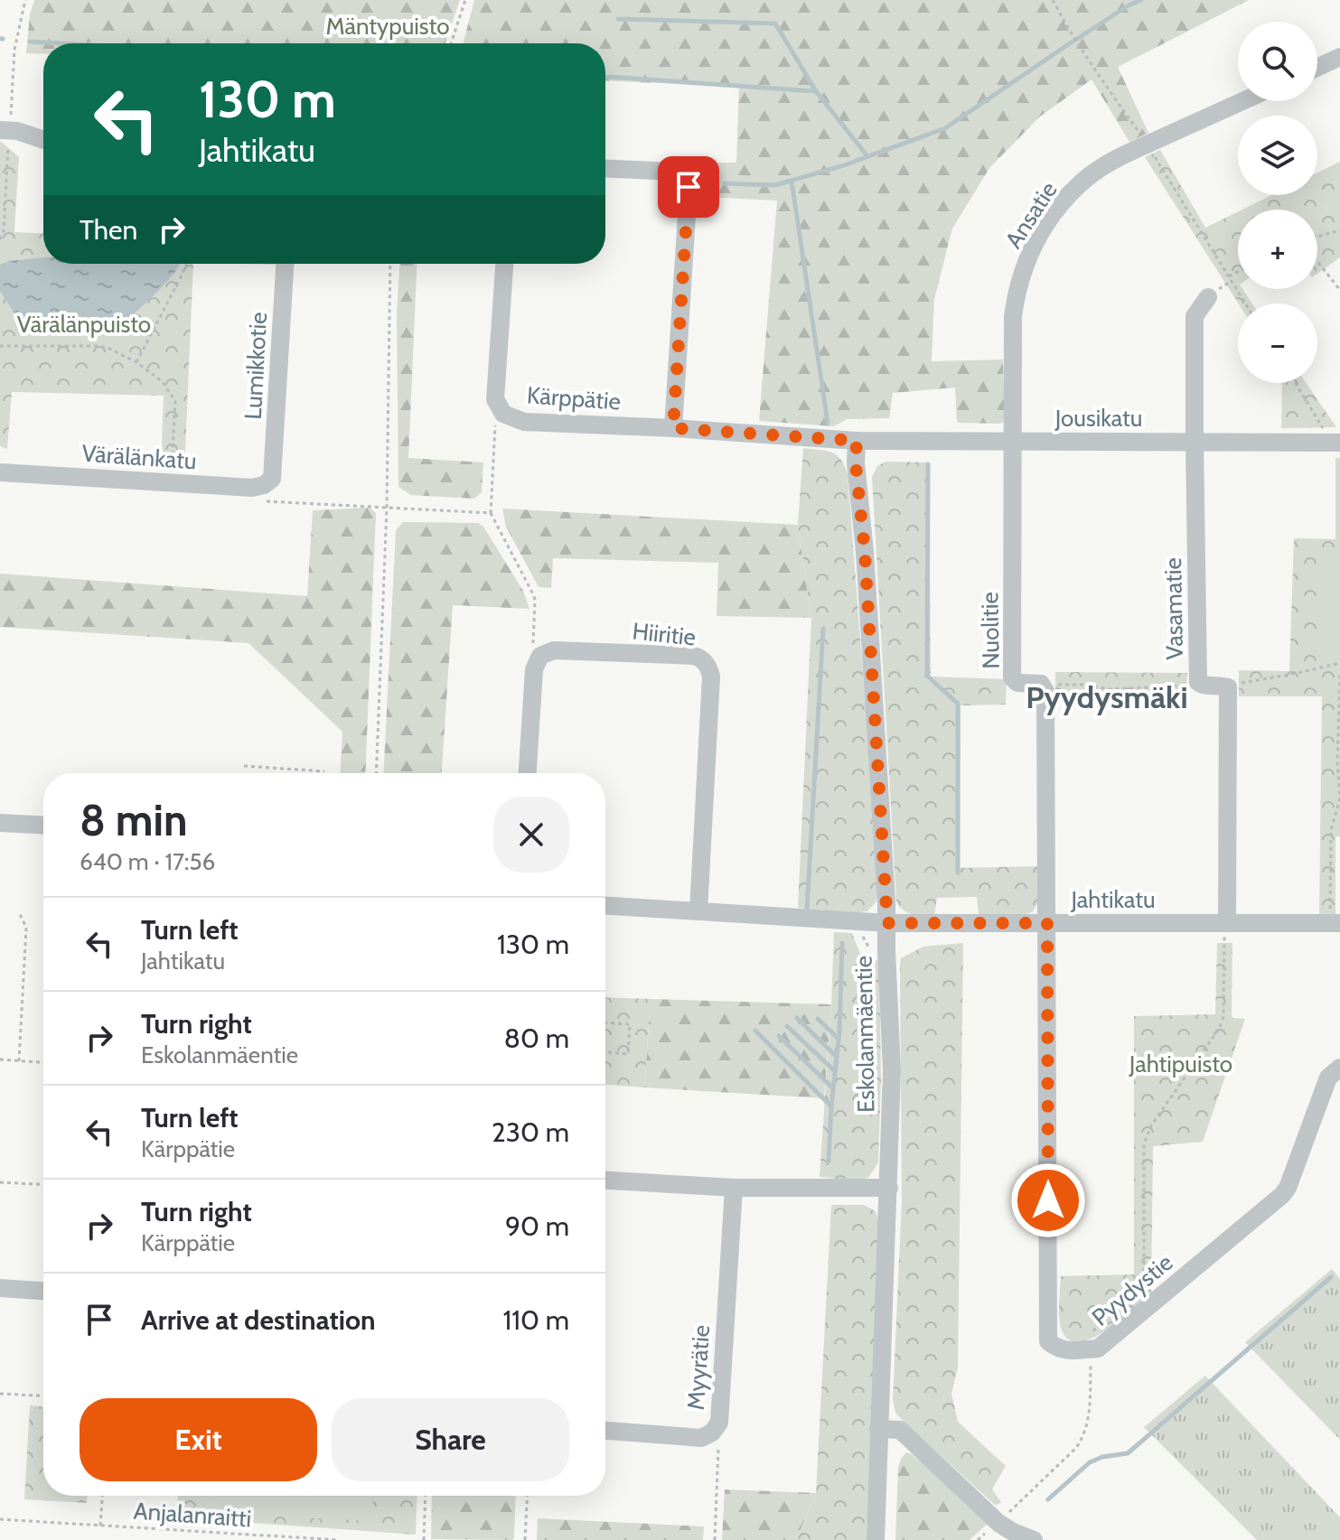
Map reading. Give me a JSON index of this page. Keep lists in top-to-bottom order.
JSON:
{
  "streets": {
    "street": [
      "Ansatie",
      "Lumikkotie",
      "Kärppätie",
      "Jousikatu",
      "Värälänkatu",
      "Vasamatie",
      "Nuolitie",
      "Hiiritie",
      "Jahtikatu",
      "Eskolanmäentie",
      "Pyydystie",
      "Myyrätie"
    ],
    "path": ["Anjalanraitti"]
  },
  "crossings": [
    ["Ansatie", "Jousikatu"],
    ["Ansatie", "Nuolitie"],
    ["Lumikkotie", "Värälänkatu"],
    ["Kärppätie", "Jousikatu"],
    ["Kärppätie", "Eskolanmäentie"],
    ["Jousikatu", "Vasamatie"],
    ["Jousikatu", "Nuolitie"],
    ["Jousikatu", "Eskolanmäentie"],
    ["Jahtikatu", "Eskolanmäentie"],
    ["Jahtikatu", "Pyydystie"]
  ],
  "districts": ["Pyydysmäki"],
  "parks": ["Mäntypuisto", "Värälänpuisto", "Jahtipuisto"],
  "page": {
    "map_buttons": ["+", "−"],
    "turn": ["130 m", "Jahtikatu"],
    "then": "Then",
    "heading": ["8 min", "640 m · 17:56"],
    "list": [
      {
        "name": "Turn left",
        "note": "Jahtikatu",
        "value": "130 m"
      },
      {
        "name": "Turn right",
        "note": "Eskolanmäentie",
        "value": "80 m"
      },
      {
        "name": "Turn left",
        "note": "Kärppätie",
        "value": "230 m"
      },
      {
        "name": "Turn right",
        "note": "Kärppätie",
        "value": "90 m"
      },
      {
        "name": "Arrive at destination",
        "value": "110 m"
      }
    ],
    "buttons": ["Exit", "Share"]
  }
}
